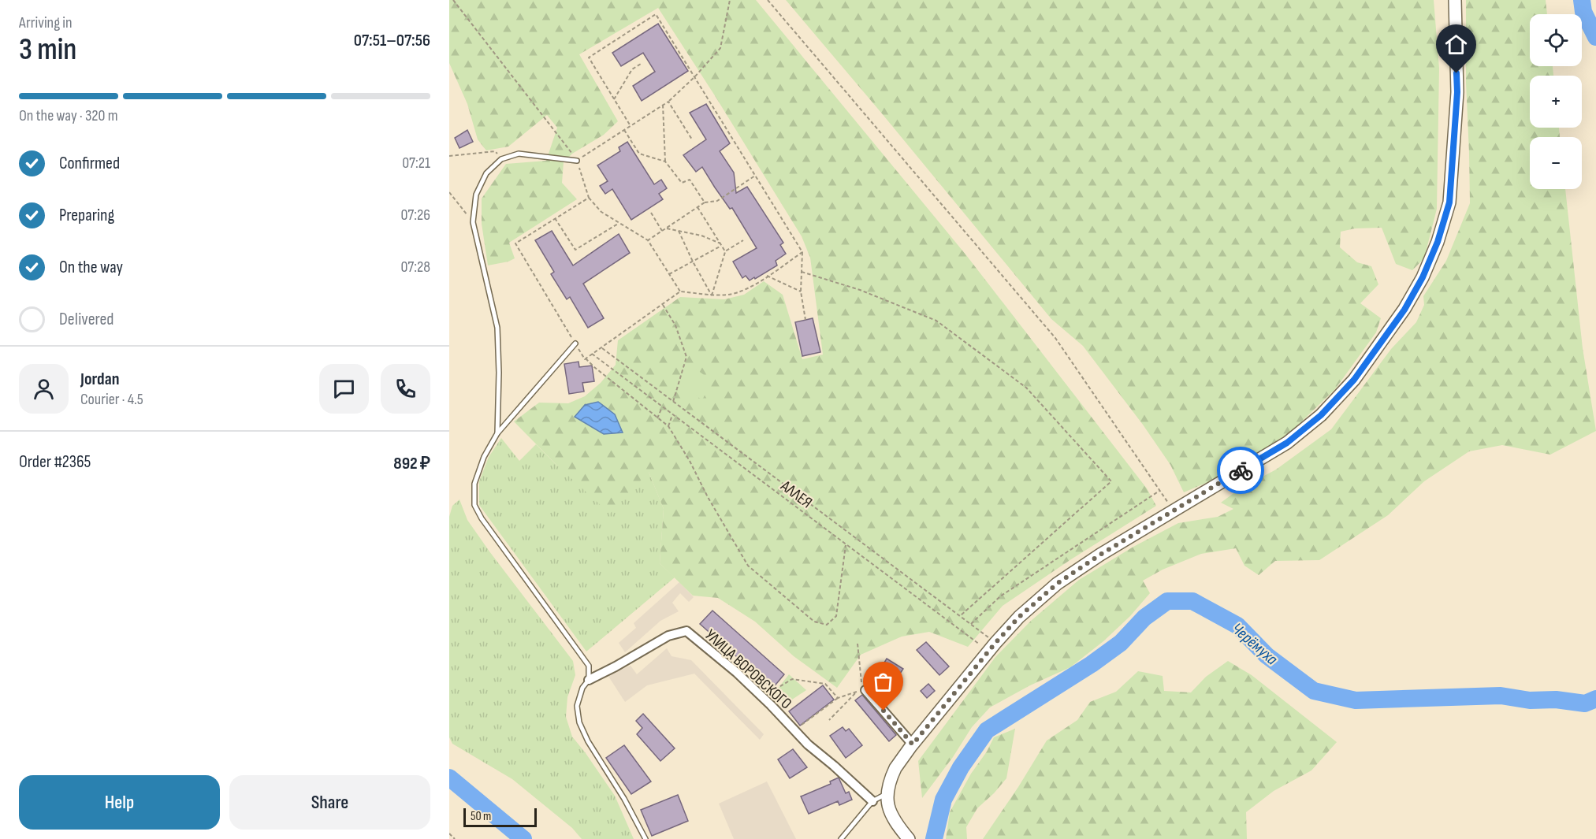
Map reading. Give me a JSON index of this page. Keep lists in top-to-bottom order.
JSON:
{
  "streets": {
    "street": ["УЛИЦА ВОРОВСКОГО"],
    "path": ["АЛЛЕЯ"]
  },
  "water": ["Черёмуха"],
  "scale_bar": "50 m",
  "page": {
    "heading": ["3 min", "Arriving in", "07:51–07:56"],
    "panel": [
      "Jordan",
      "Courier · 4.5",
      "Order #2365",
      "892 ₽"
    ],
    "map_buttons": ["+", "−"],
    "bar": "On the way · 320 m",
    "list": [
      ["Confirmed", "07:21"],
      ["Preparing", "07:26"],
      ["On the way", "07:28"],
      "Delivered"
    ],
    "buttons": ["Help", "Share"],
    "scale": "50 m"
  }
}
